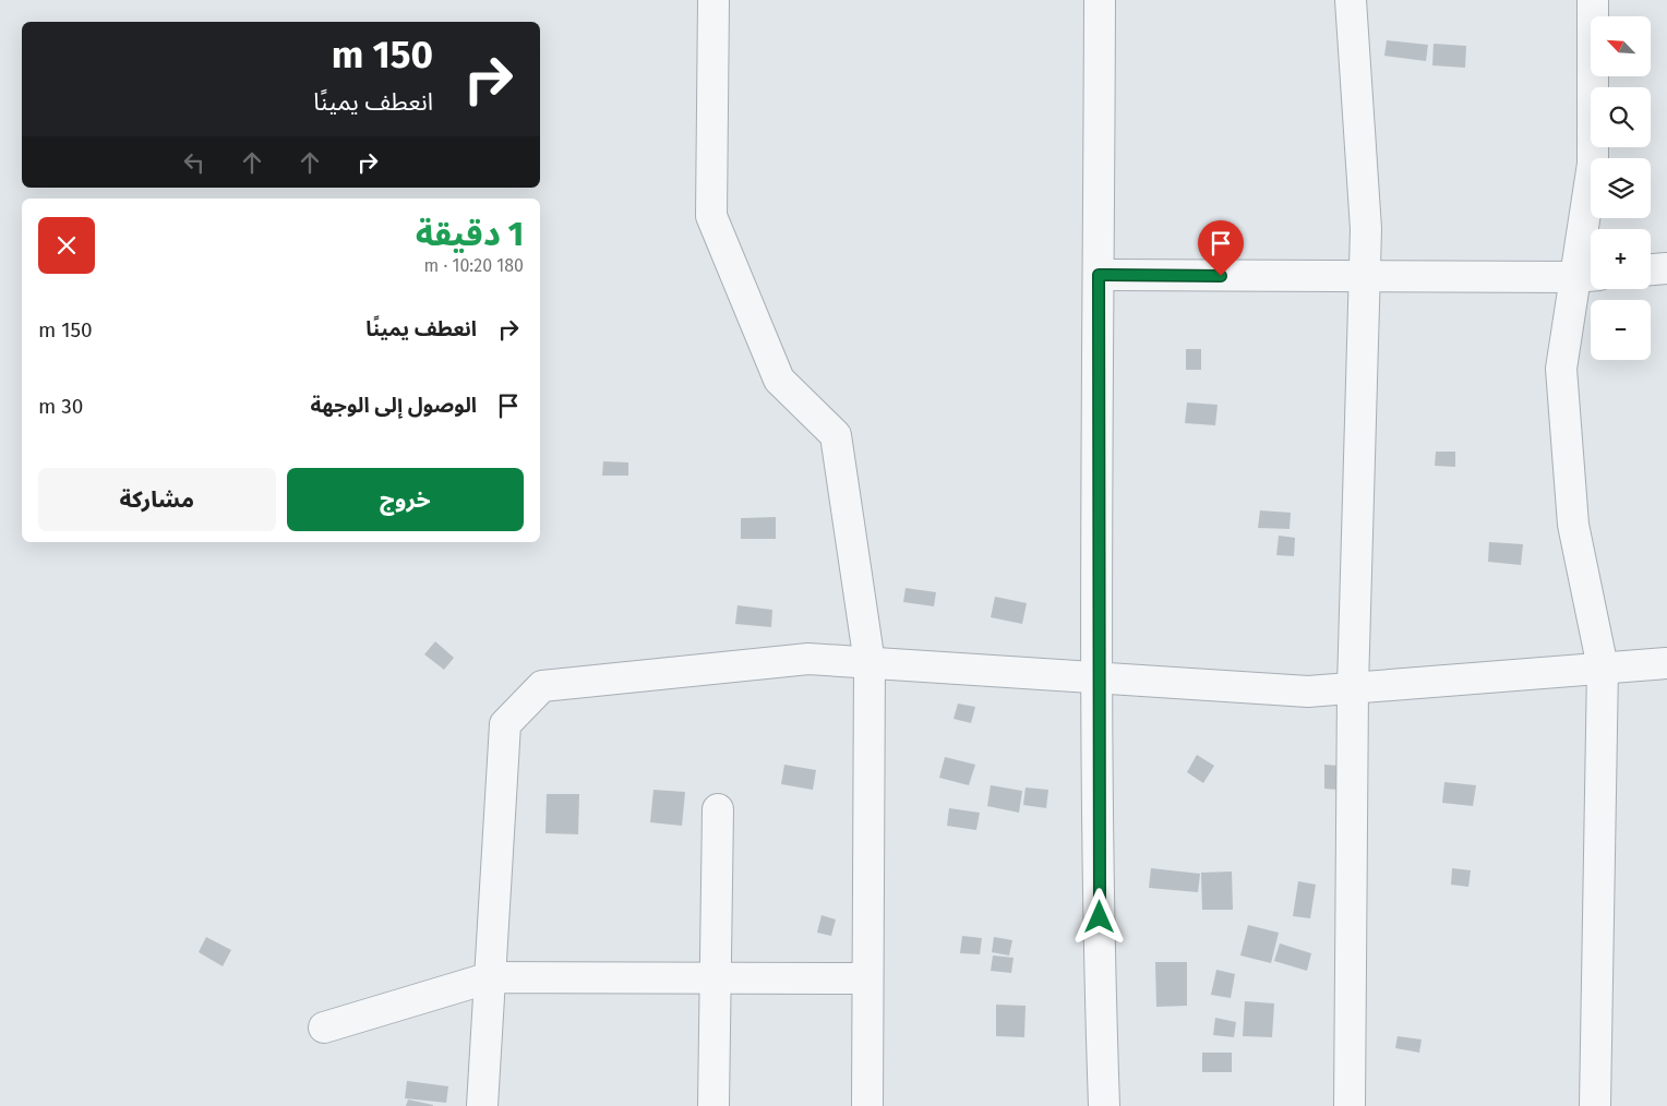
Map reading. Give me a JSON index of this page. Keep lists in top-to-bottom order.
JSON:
{
  "north": "top left",
  "page": {
    "map_buttons": ["+", "−"],
    "turn": ["150 m", "انعطف يمينًا"],
    "heading": ["1 دقيقة", "180 m · 10:20"],
    "list": [
      {
        "name": "انعطف يمينًا",
        "value": "150 m"
      },
      {
        "name": "الوصول إلى الوجهة",
        "value": "30 m"
      }
    ],
    "buttons": ["خروج", "مشاركة"]
  }
}
